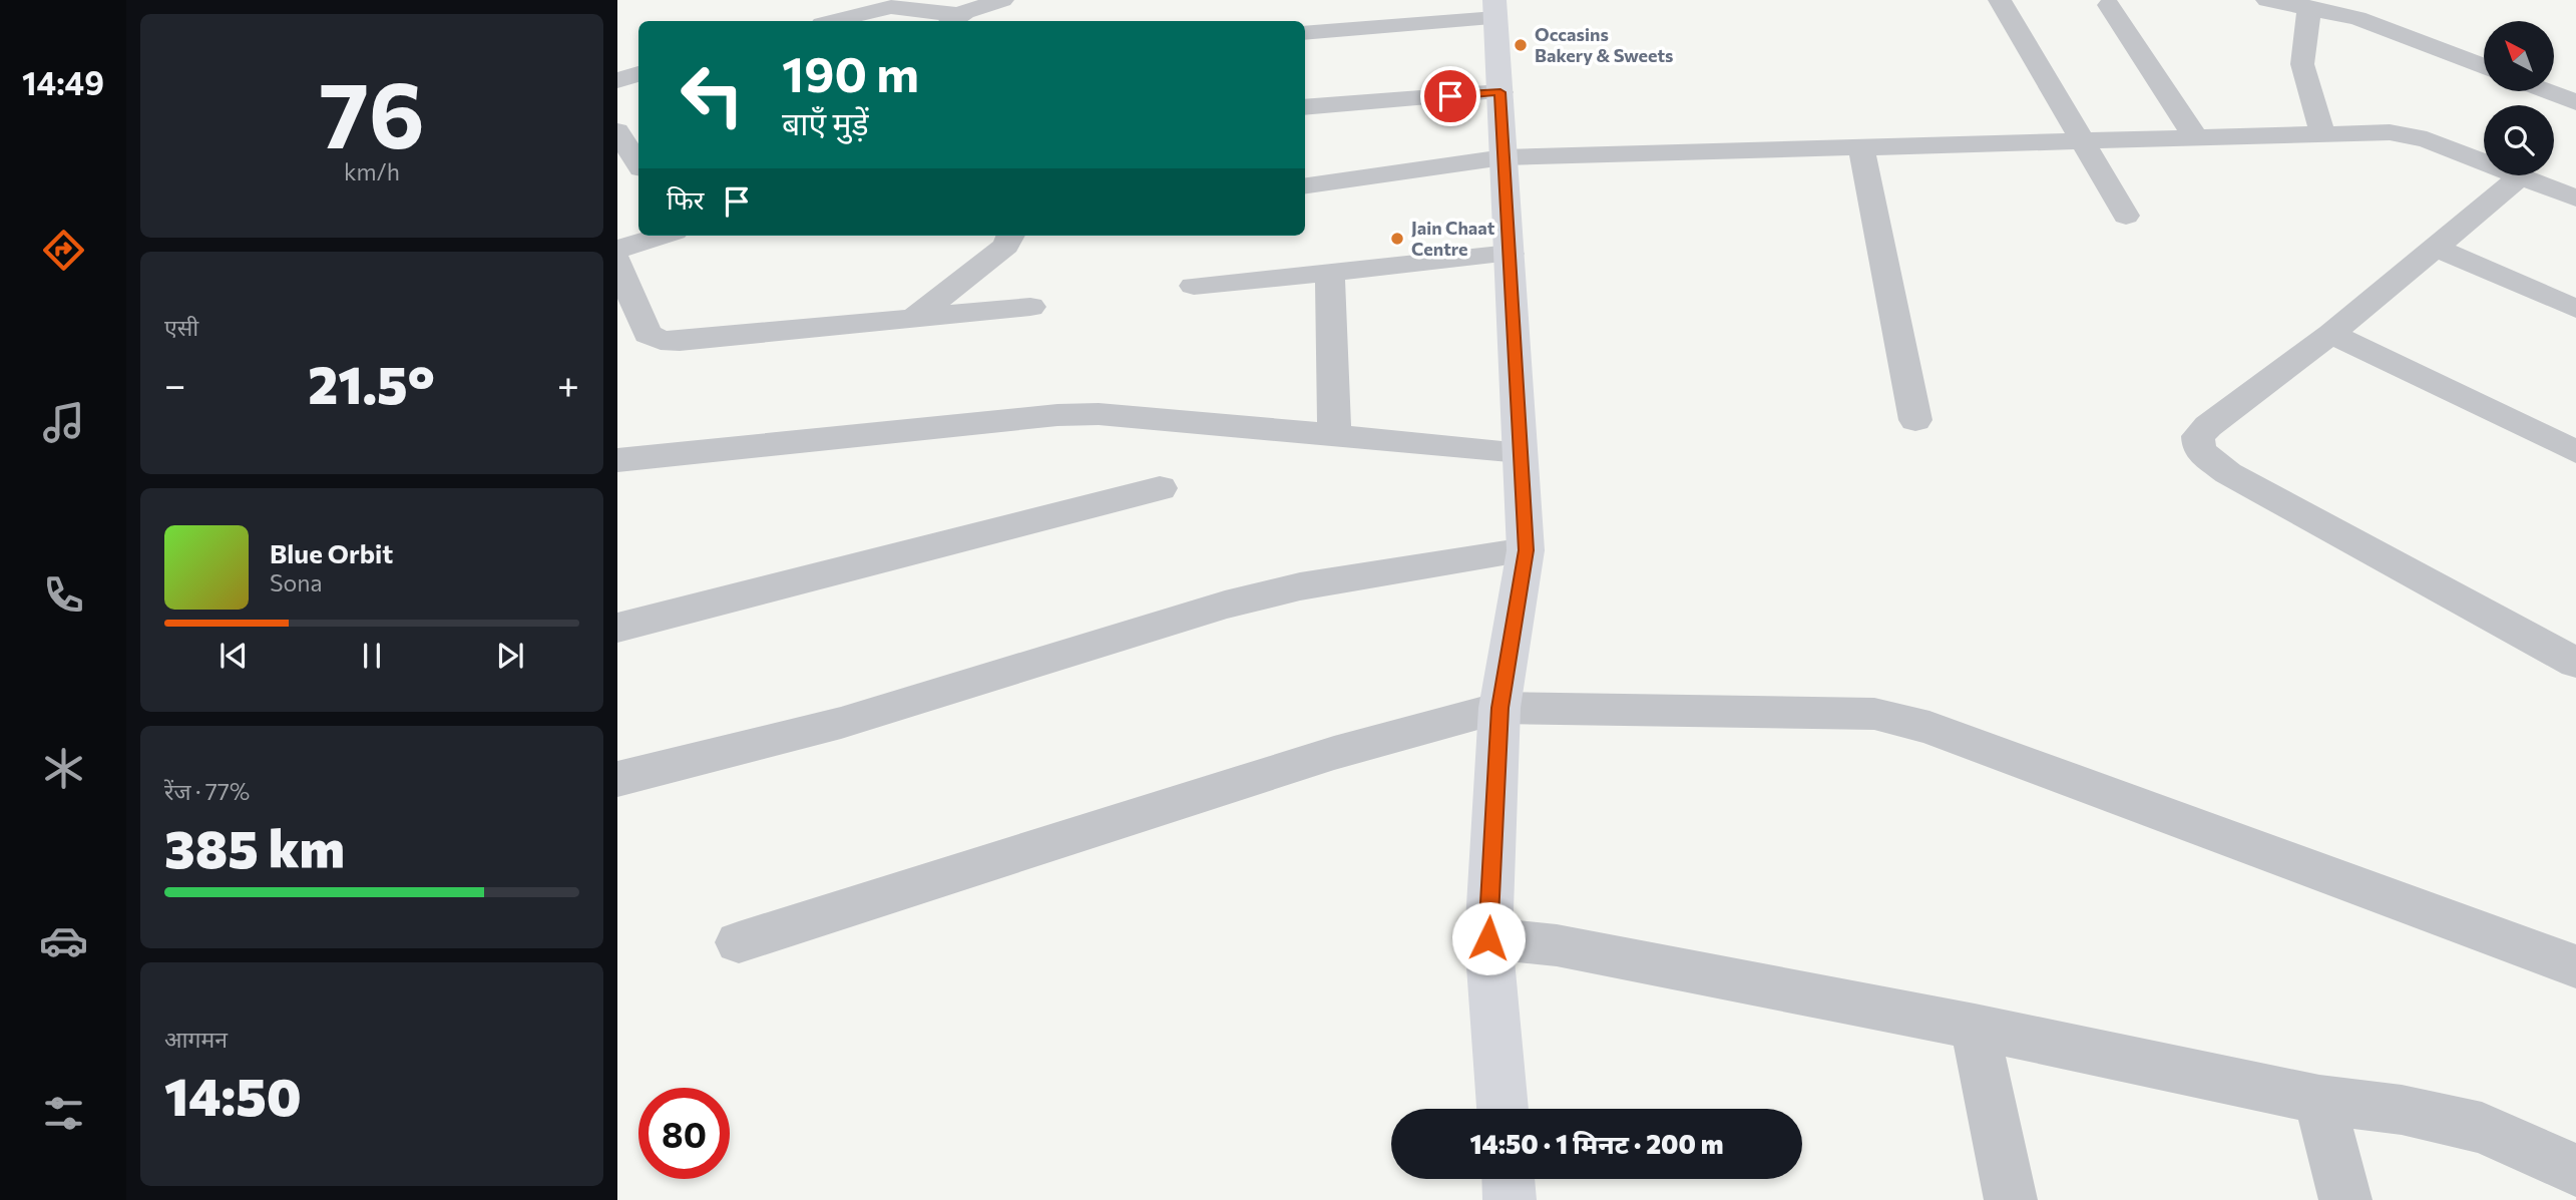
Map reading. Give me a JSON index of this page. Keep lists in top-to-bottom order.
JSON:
{
  "places": ["Occasins Bakery & Sweets", "Jain Chaat Centre"],
  "north": "top left",
  "page": {
    "tabs": "14:49",
    "tile": [
      ["76", "km/h"],
      "एसी",
      ["रेंज · 77%", "385 km"],
      ["आगमन", "14:50"]
    ],
    "turn": ["190 m", "बाएँ मुड़ें"],
    "then": "फिर",
    "heat": ["−", "21.5°", "+"],
    "song": ["Blue Orbit", "Sona"],
    "limit": "80",
    "trip": "14:50 · 1 मिनट · 200 m"
  }
}
